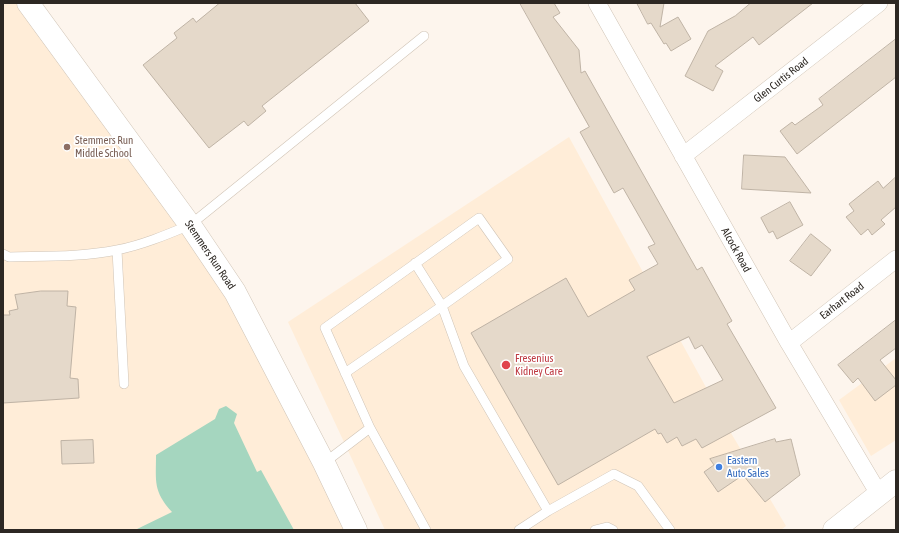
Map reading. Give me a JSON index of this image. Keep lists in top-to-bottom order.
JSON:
{
  "streets": {
    "main road": ["Stemmers Run Road"],
    "street": ["Glen Curtis Road", "Alcock Road", "Earhart Road"]
  },
  "crossings": [
    ["Glen Curtis Road", "Alcock Road"],
    ["Alcock Road", "Earhart Road"]
  ],
  "places": ["Stemmers Run Middle School", "Fresenius Kidney Care", "Eastern Auto Sales"]
}
